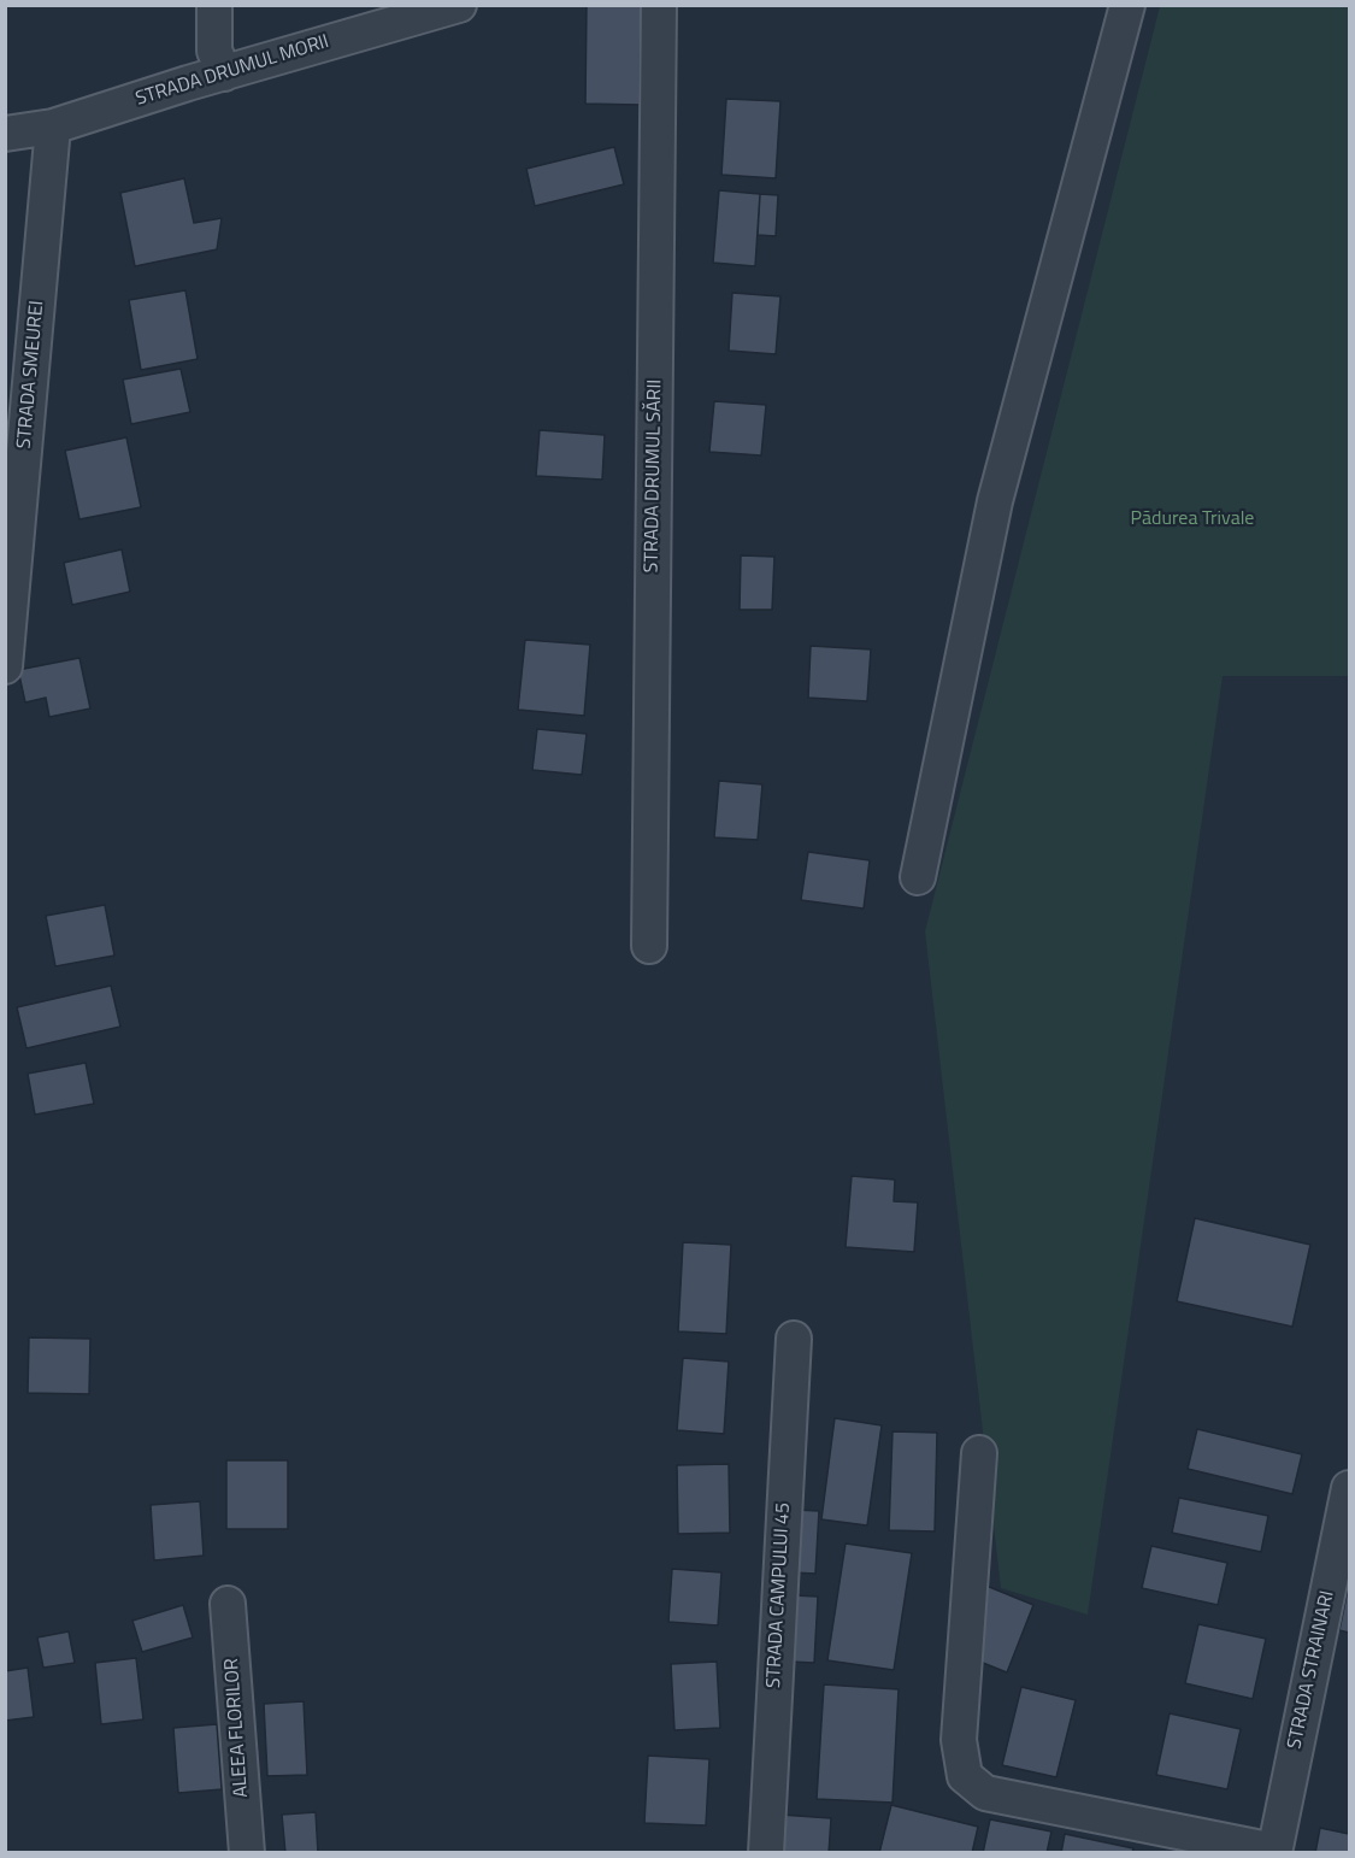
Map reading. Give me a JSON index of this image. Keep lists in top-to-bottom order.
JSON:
{
  "streets": {
    "street": [
      "STRADA DRUMUL MORII",
      "STRADA SMEUREI",
      "STRADA DRUMUL SĂRII",
      "STRADA CAMPULUI 45",
      "STRADA STRAINARI",
      "ALEEA FLORILOR"
    ]
  },
  "crossings": [
    ["STRADA DRUMUL MORII", "STRADA SMEUREI"]
  ],
  "parks": ["Pădurea Trivale"]
}
